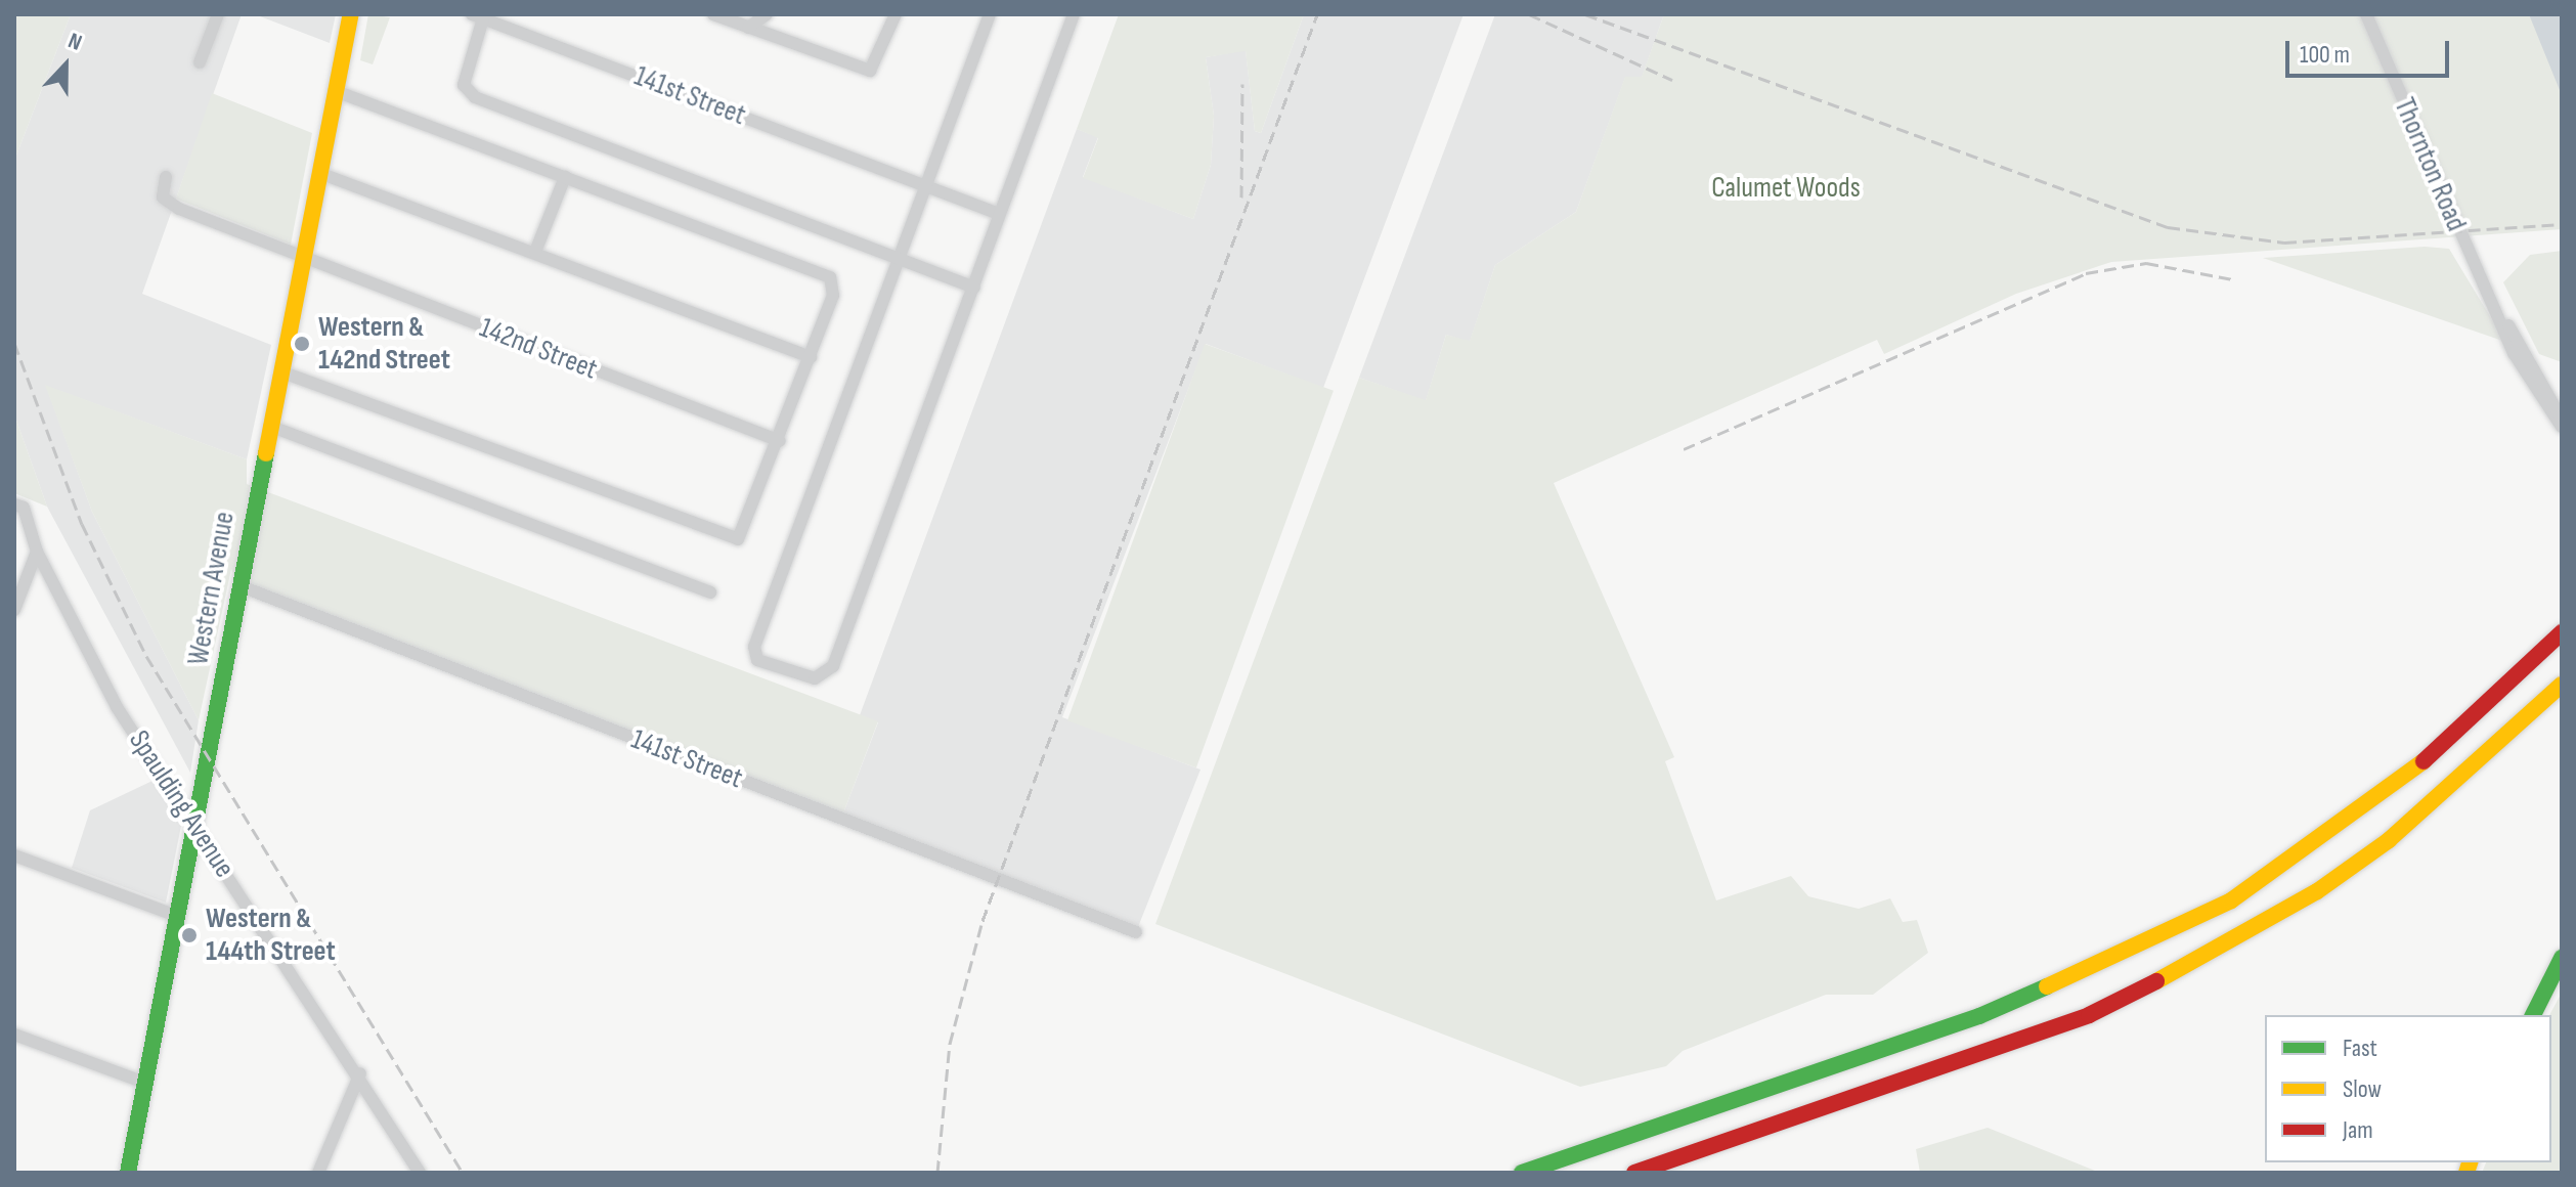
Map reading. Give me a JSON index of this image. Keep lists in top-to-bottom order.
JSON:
{
  "streets": {
    "main road": ["Western Avenue"],
    "street": [
      "141st Street",
      "Thornton Road",
      "142nd Street",
      "Spaulding Avenue"
    ]
  },
  "crossings": [
    ["141st Street", "Western Avenue"],
    ["142nd Street", "Western Avenue"],
    ["Western Avenue", "Spaulding Avenue"]
  ],
  "parks": ["Calumet Woods"],
  "places": ["Western & 142nd Street", "Western & 144th Street"],
  "legend": ["Fast", "Slow", "Jam"],
  "scale_bar": "100 m",
  "north": "top"
}
